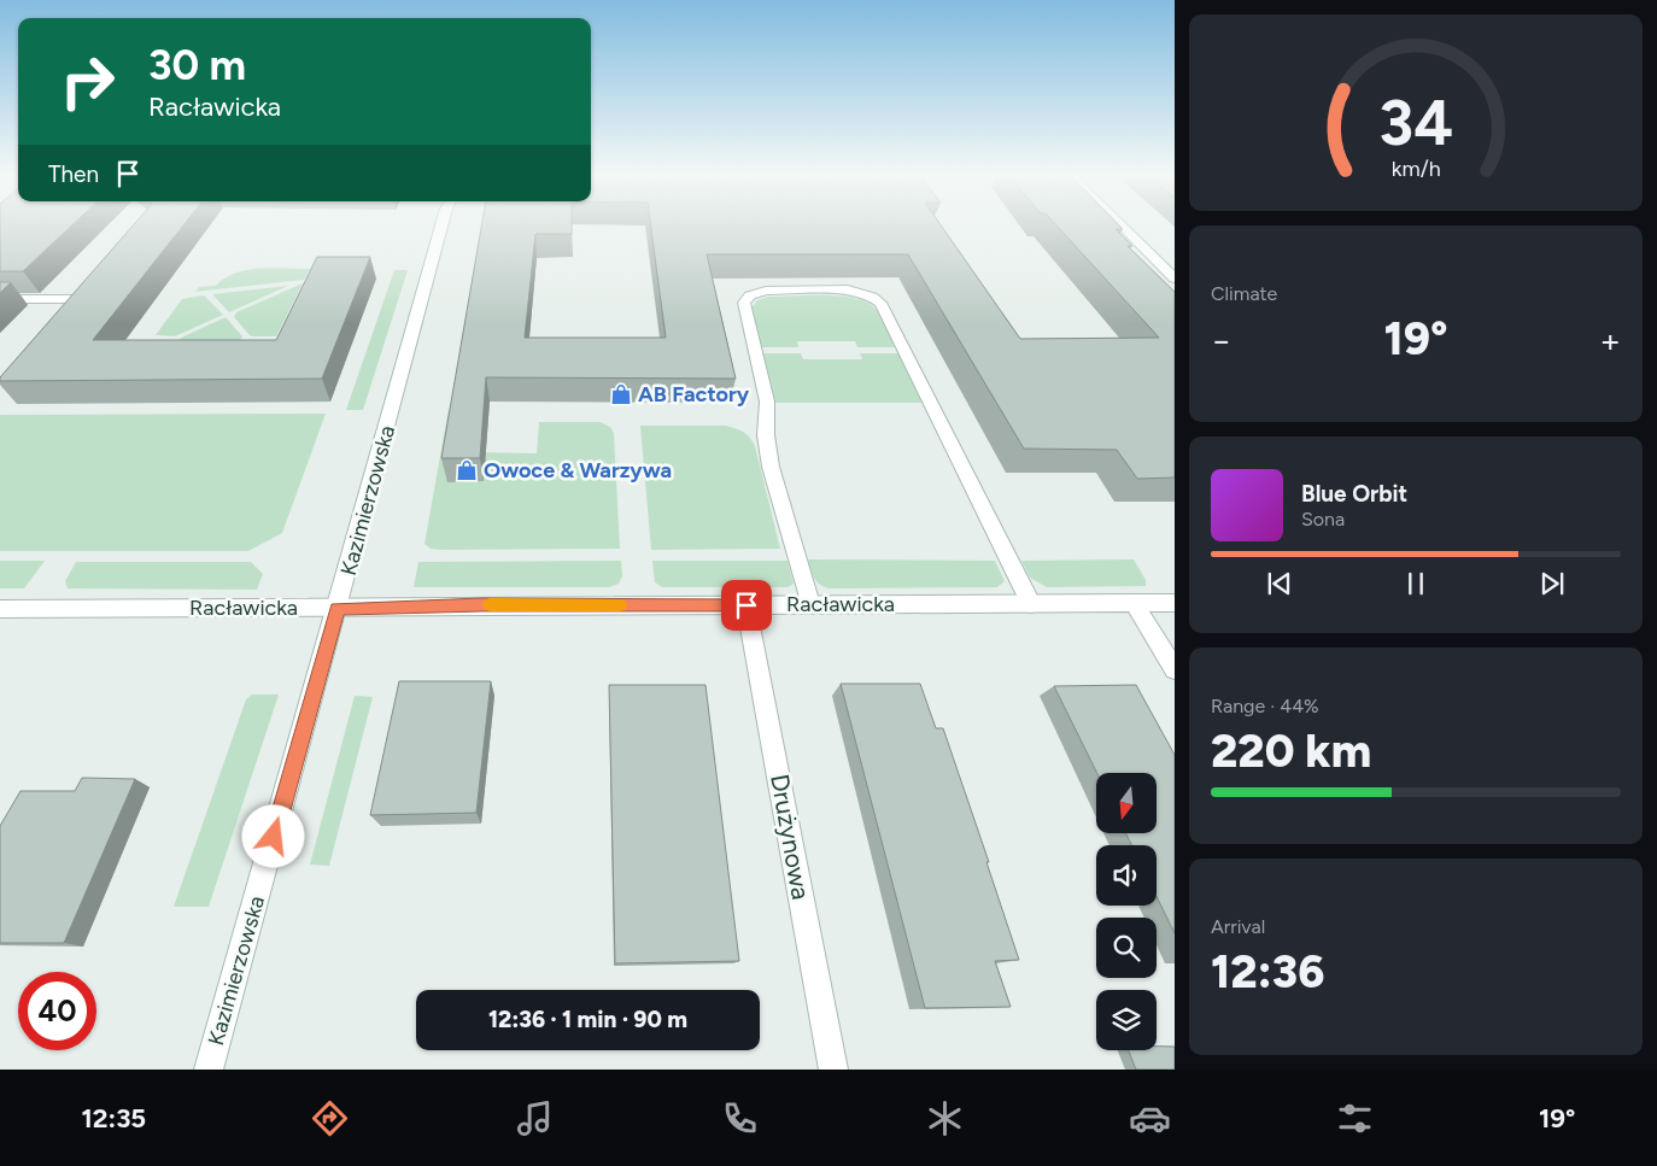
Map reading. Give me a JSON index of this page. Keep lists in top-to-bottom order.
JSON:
{
  "streets": {
    "street": ["Kazimierzowska", "Racławicka", "Drużynowa"]
  },
  "crossings": [
    ["Kazimierzowska", "Racławicka"],
    ["Racławicka", "Drużynowa"]
  ],
  "places": {
    "shop": ["AB Factory", "Owoce & Warzywa"]
  },
  "north": "bottom",
  "page": {
    "turn": ["30 m", "Racławicka"],
    "then": "Then",
    "tile": [
      "Climate",
      ["Range · 44%", "220 km"],
      ["Arrival", "12:36"]
    ],
    "heat": ["−", "19°", "+"],
    "song": ["Blue Orbit", "Sona"],
    "limit": "40",
    "trip": "12:36 · 1 min · 90 m",
    "tabs": ["12:35", "19°"],
    "gauge": ["34", "km/h"]
  }
}
